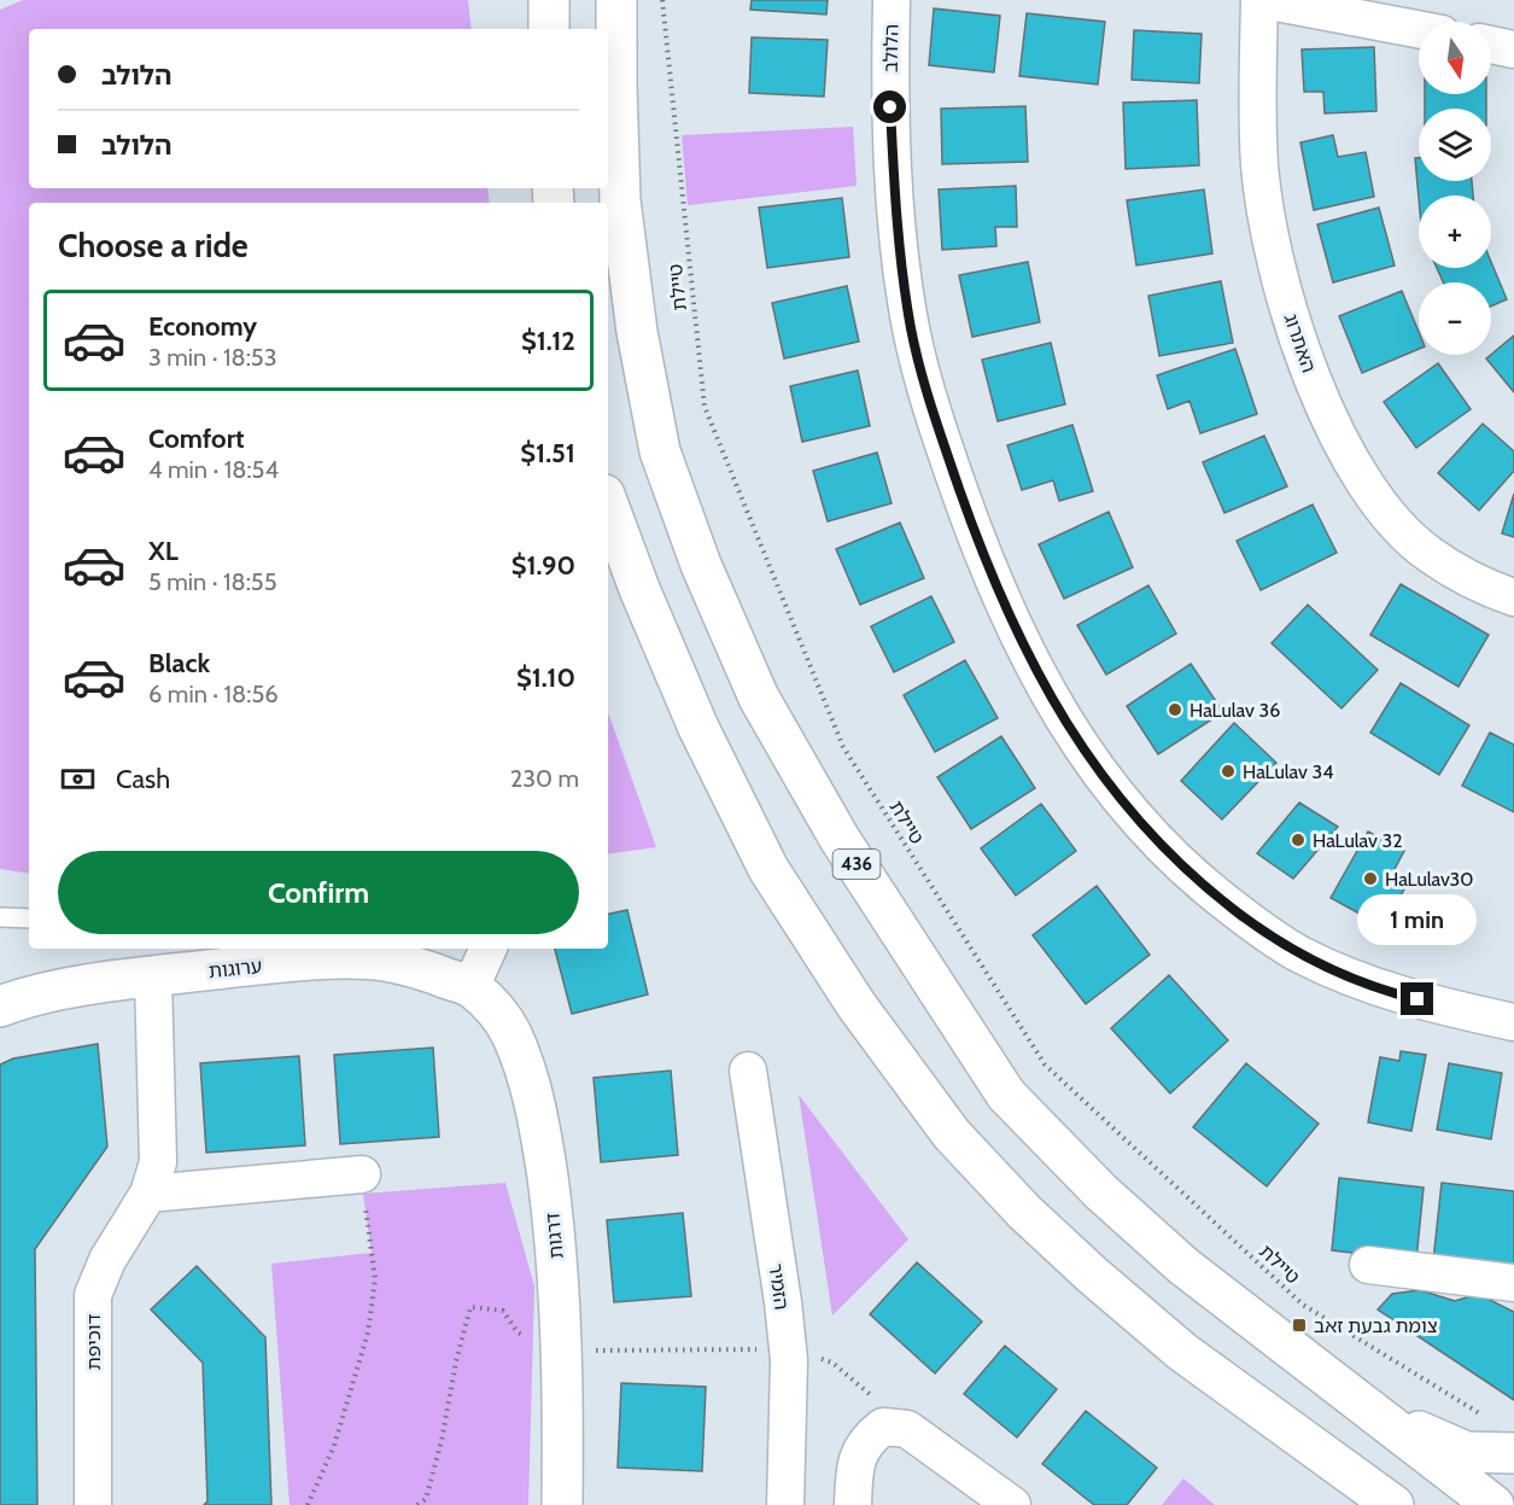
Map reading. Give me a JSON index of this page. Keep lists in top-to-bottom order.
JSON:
{
  "streets": {
    "main road": ["436", "ערוגות", "דרגות"],
    "street": [
      "הלולב",
      "האתרוג",
      "הזמיר",
      "דוכיפת"
    ],
    "path": ["טיילת"]
  },
  "crossings": [
    ["ערוגות", "דרגות"],
    ["ערוגות", "דוכיפת"]
  ],
  "places": {
    "other": [
      "HaLulav 36",
      "HaLulav 34",
      "HaLulav 32",
      "HaLulav30"
    ],
    "transit": ["צומת גבעת זאב"]
  },
  "north": "bottom",
  "page": {
    "map_buttons": ["+", "−"],
    "banner": ["הלולב", "הלולב"],
    "heading": "Choose a ride",
    "list": [
      {
        "name": "Economy",
        "note": "3 min · 18:53",
        "value": "$1.12"
      },
      {
        "name": "Comfort",
        "note": "4 min · 18:54",
        "value": "$1.51"
      },
      {
        "name": "XL",
        "note": "5 min · 18:55",
        "value": "$1.90"
      },
      {
        "name": "Black",
        "note": "6 min · 18:56",
        "value": "$1.10"
      }
    ],
    "pay": ["Cash", "230 m"],
    "buttons": "Confirm",
    "bubble": "1 min"
  }
}
